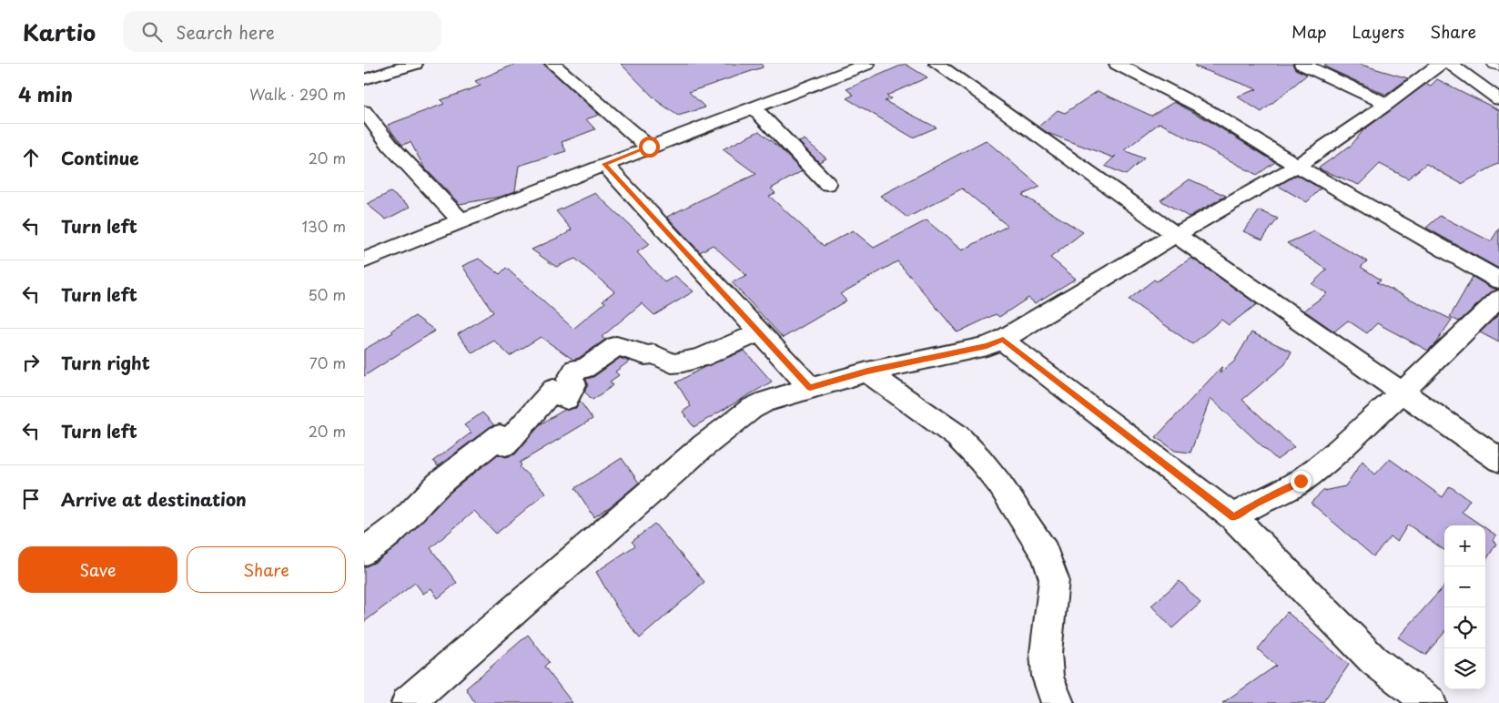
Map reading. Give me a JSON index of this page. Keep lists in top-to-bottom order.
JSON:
{
  "page": {
    "header": "Kartio",
    "search": "Search here",
    "nav": ["Map", "Layers", "Share"],
    "heading": ["4 min", "Walk · 290 m"],
    "list": [
      ["Continue", "20 m"],
      ["Turn left", "130 m"],
      ["Turn left", "50 m"],
      ["Turn right", "70 m"],
      ["Turn left", "20 m"],
      "Arrive at destination"
    ],
    "map_buttons": ["+", "−"],
    "buttons": ["Save", "Share"]
  }
}
